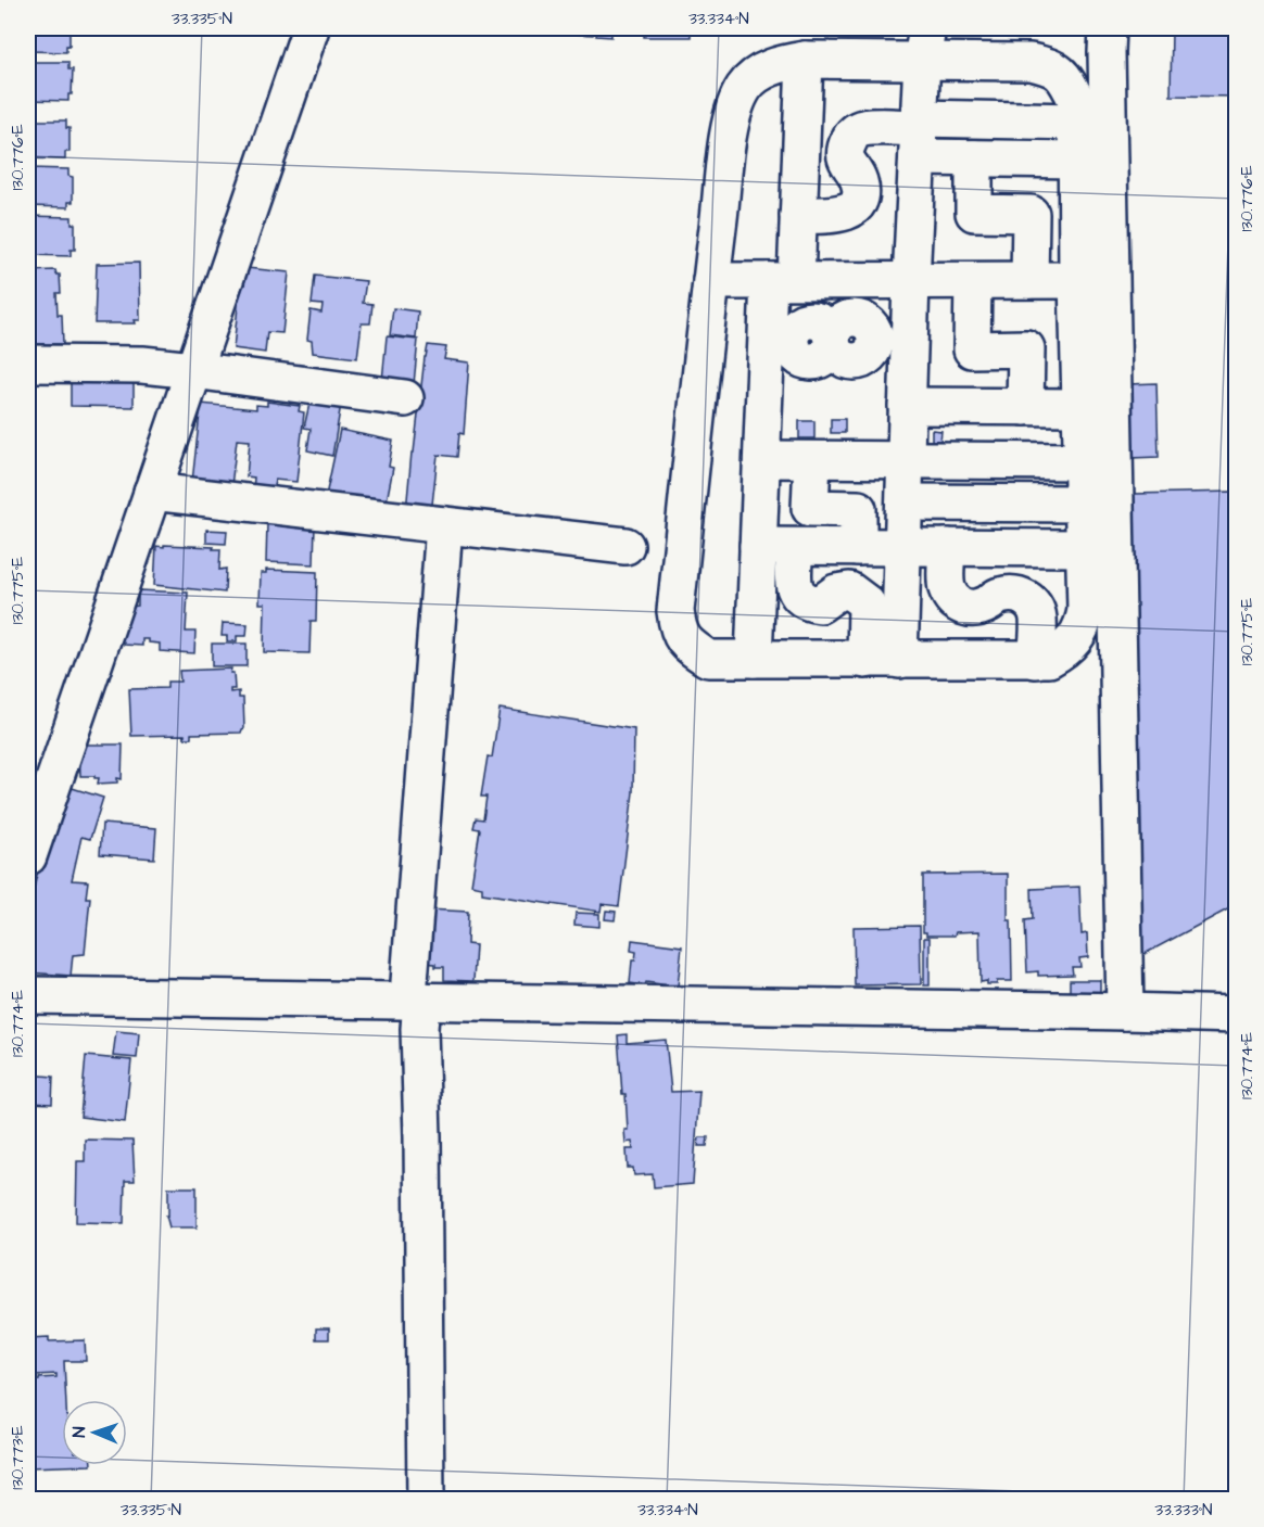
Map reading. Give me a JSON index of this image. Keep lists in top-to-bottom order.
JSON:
{
  "north": "left",
  "coordinates": [
    "33.335°N",
    "33.334°N",
    "130.776°E",
    "130.775°E",
    "130.774°E",
    "130.773°E",
    "33.333°N"
  ]
}
